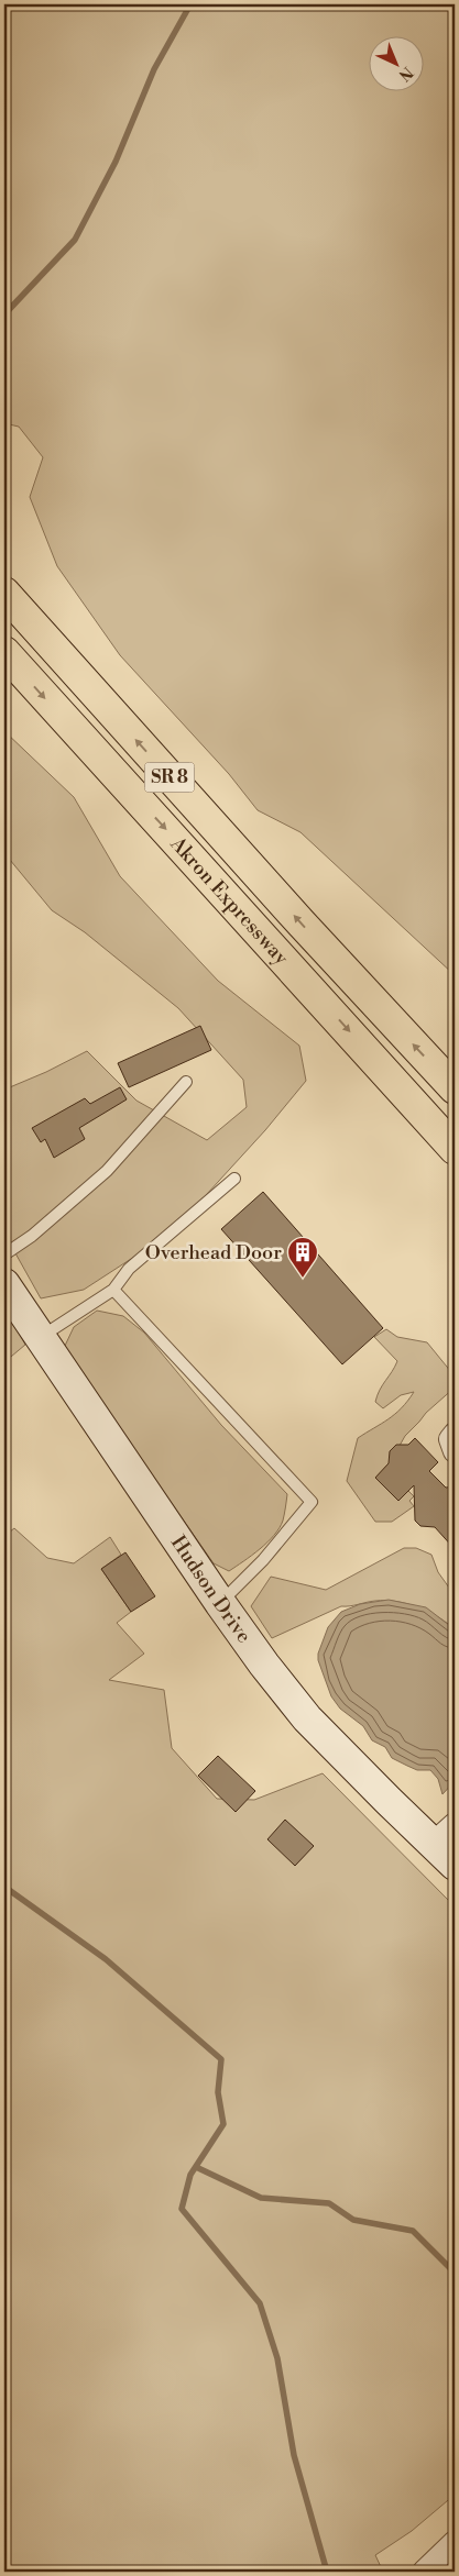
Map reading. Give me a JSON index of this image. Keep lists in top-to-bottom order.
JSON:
{
  "streets": {
    "highway": ["SR 8", "Akron Expressway"],
    "street": ["Hudson Drive"]
  },
  "places": {
    "building": ["Overhead Door"]
  },
  "north": "bottom right"
}
